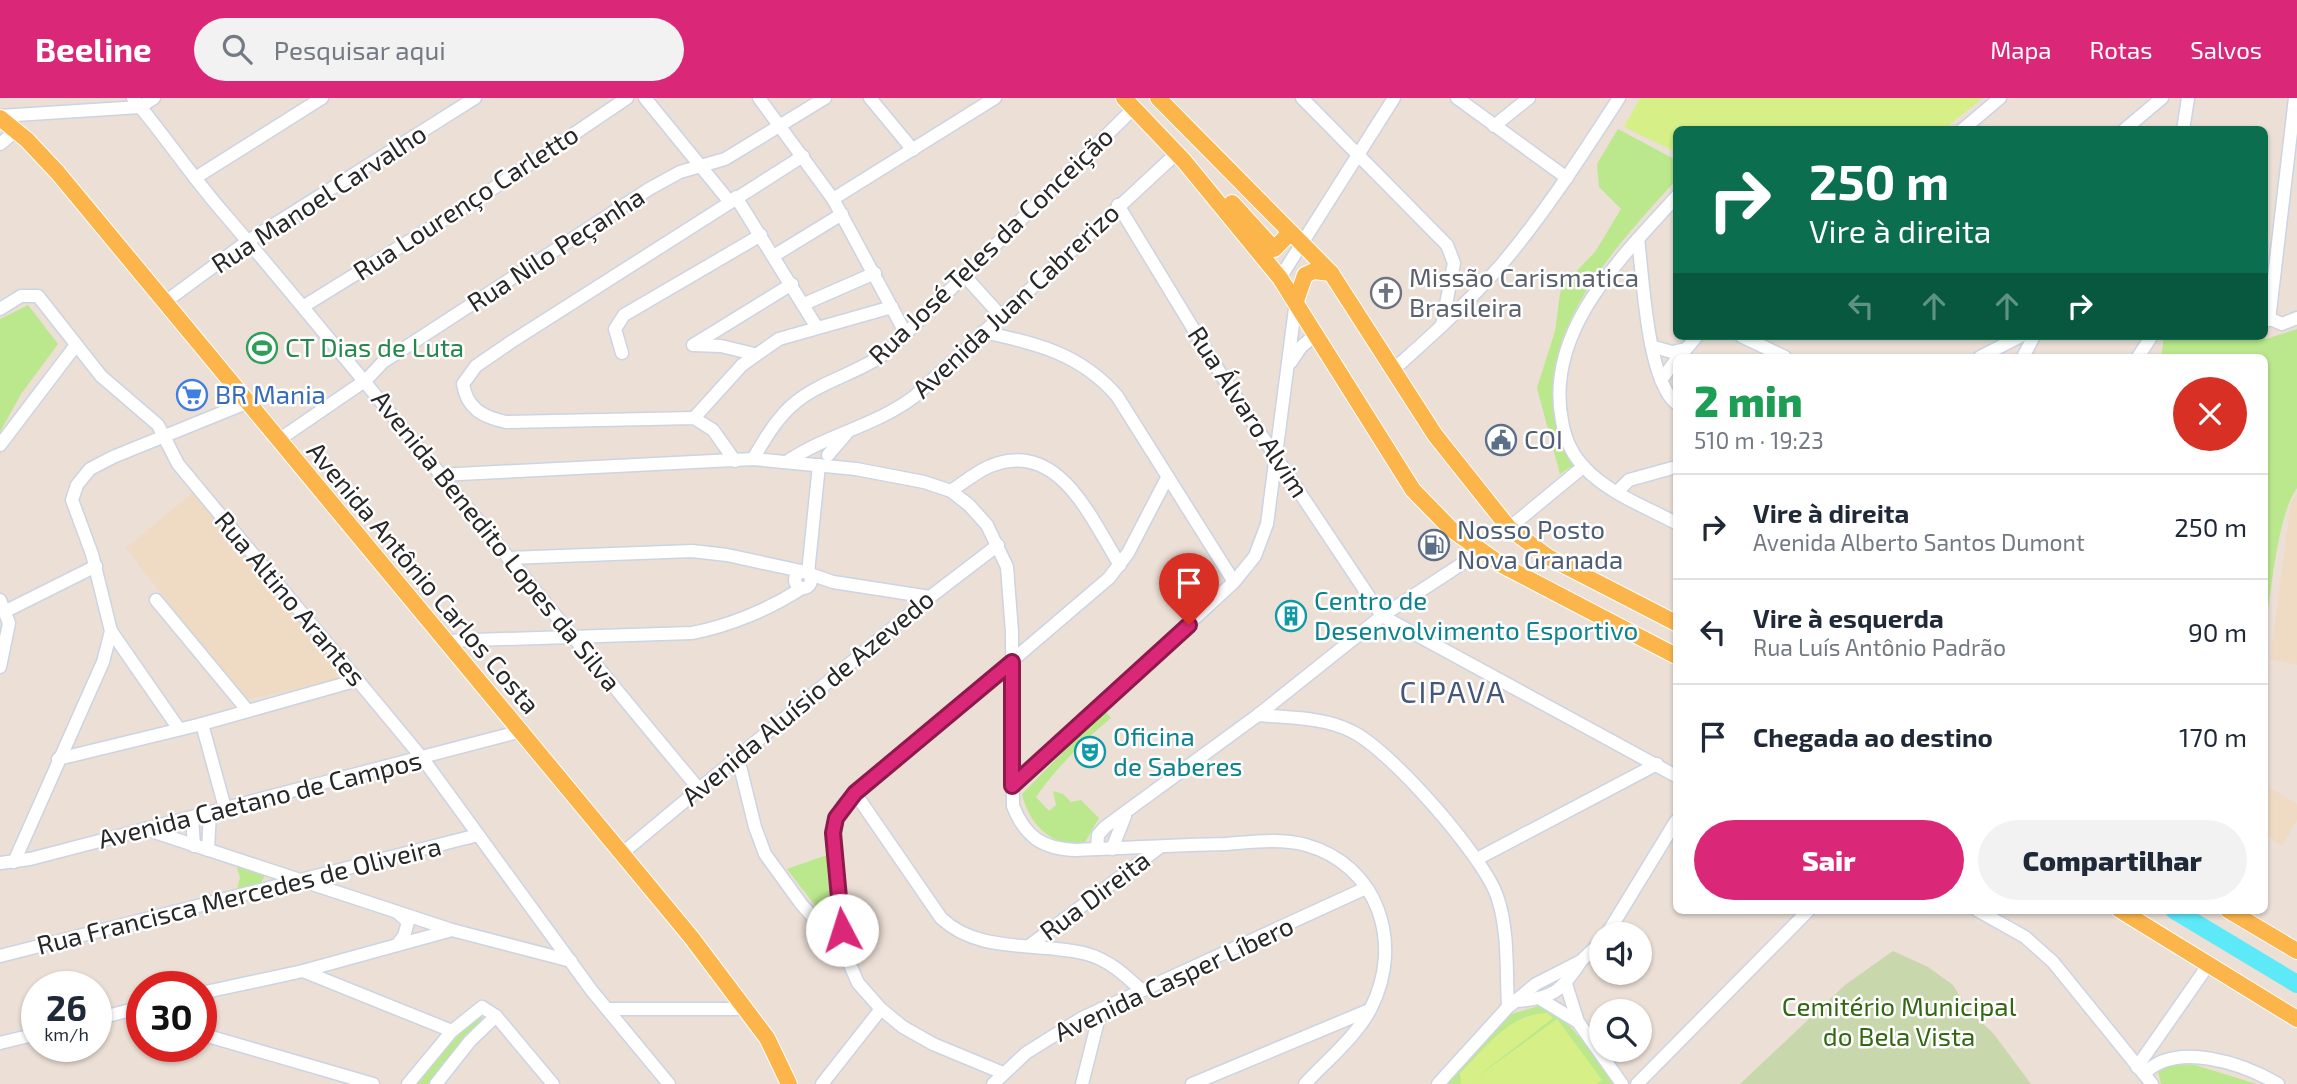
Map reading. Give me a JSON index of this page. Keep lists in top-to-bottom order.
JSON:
{
  "streets": {
    "main road": ["Avenida Antônio Carlos Costa"],
    "street": [
      "Rua Manoel Carvalho",
      "Rua Lourenço Carletto",
      "Rua José Teles da Conceição",
      "Rua Nilo Peçanha",
      "Avenida Juan Cabrerizo",
      "Rua Álvaro Alvim",
      "Avenida Benedito Lopes da Silva",
      "Rua Altino Arantes",
      "Avenida Aluísio de Azevedo",
      "Avenida Caetano de Campos",
      "Rua Francisca Mercedes de Oliveira",
      "Rua Direita",
      "Avenida Casper Líbero"
    ]
  },
  "crossings": [
    ["Rua Manoel Carvalho", "Avenida Benedito Lopes da Silva"],
    ["Rua Manoel Carvalho", "Avenida Antônio Carlos Costa"],
    ["Rua Lourenço Carletto", "Avenida Benedito Lopes da Silva"],
    ["Rua Nilo Peçanha", "Avenida Benedito Lopes da Silva"],
    ["Rua Nilo Peçanha", "Avenida Antônio Carlos Costa"],
    ["Avenida Juan Cabrerizo", "Rua Álvaro Alvim"],
    ["Avenida Benedito Lopes da Silva", "Avenida Aluísio de Azevedo"],
    ["Avenida Antônio Carlos Costa", "Avenida Aluísio de Azevedo"],
    ["Avenida Antônio Carlos Costa", "Avenida Caetano de Campos"],
    ["Rua Altino Arantes", "Avenida Caetano de Campos"],
    ["Rua Altino Arantes", "Rua Francisca Mercedes de Oliveira"]
  ],
  "districts": ["CIPAVA"],
  "parks": ["Cemitério Municipal do Bela Vista"],
  "places": {
    "church": ["Missão Carismatica Brasileira"],
    "sports": ["CT Dias de Luta"],
    "supermarket": ["BR Mania"],
    "public building": ["COI"],
    "fuel station": ["Nosso Posto Nova Granada"],
    "building": ["Centro de Desenvolvimento Esportivo"],
    "theatre": ["Oficina de Saberes"]
  },
  "page": {
    "header": "Beeline",
    "search": "Pesquisar aqui",
    "nav": ["Mapa", "Rotas", "Salvos"],
    "turn": ["250 m", "Vire à direita"],
    "heading": ["2 min", "510 m · 19:23"],
    "list": [
      {
        "name": "Vire à direita",
        "note": "Avenida Alberto Santos Dumont",
        "value": "250 m"
      },
      {
        "name": "Vire à esquerda",
        "note": "Rua Luís Antônio Padrão",
        "value": "90 m"
      },
      {
        "name": "Chegada ao destino",
        "value": "170 m"
      }
    ],
    "buttons": ["Sair", "Compartilhar"],
    "speed": "26 km/h",
    "limit": "30"
  }
}
